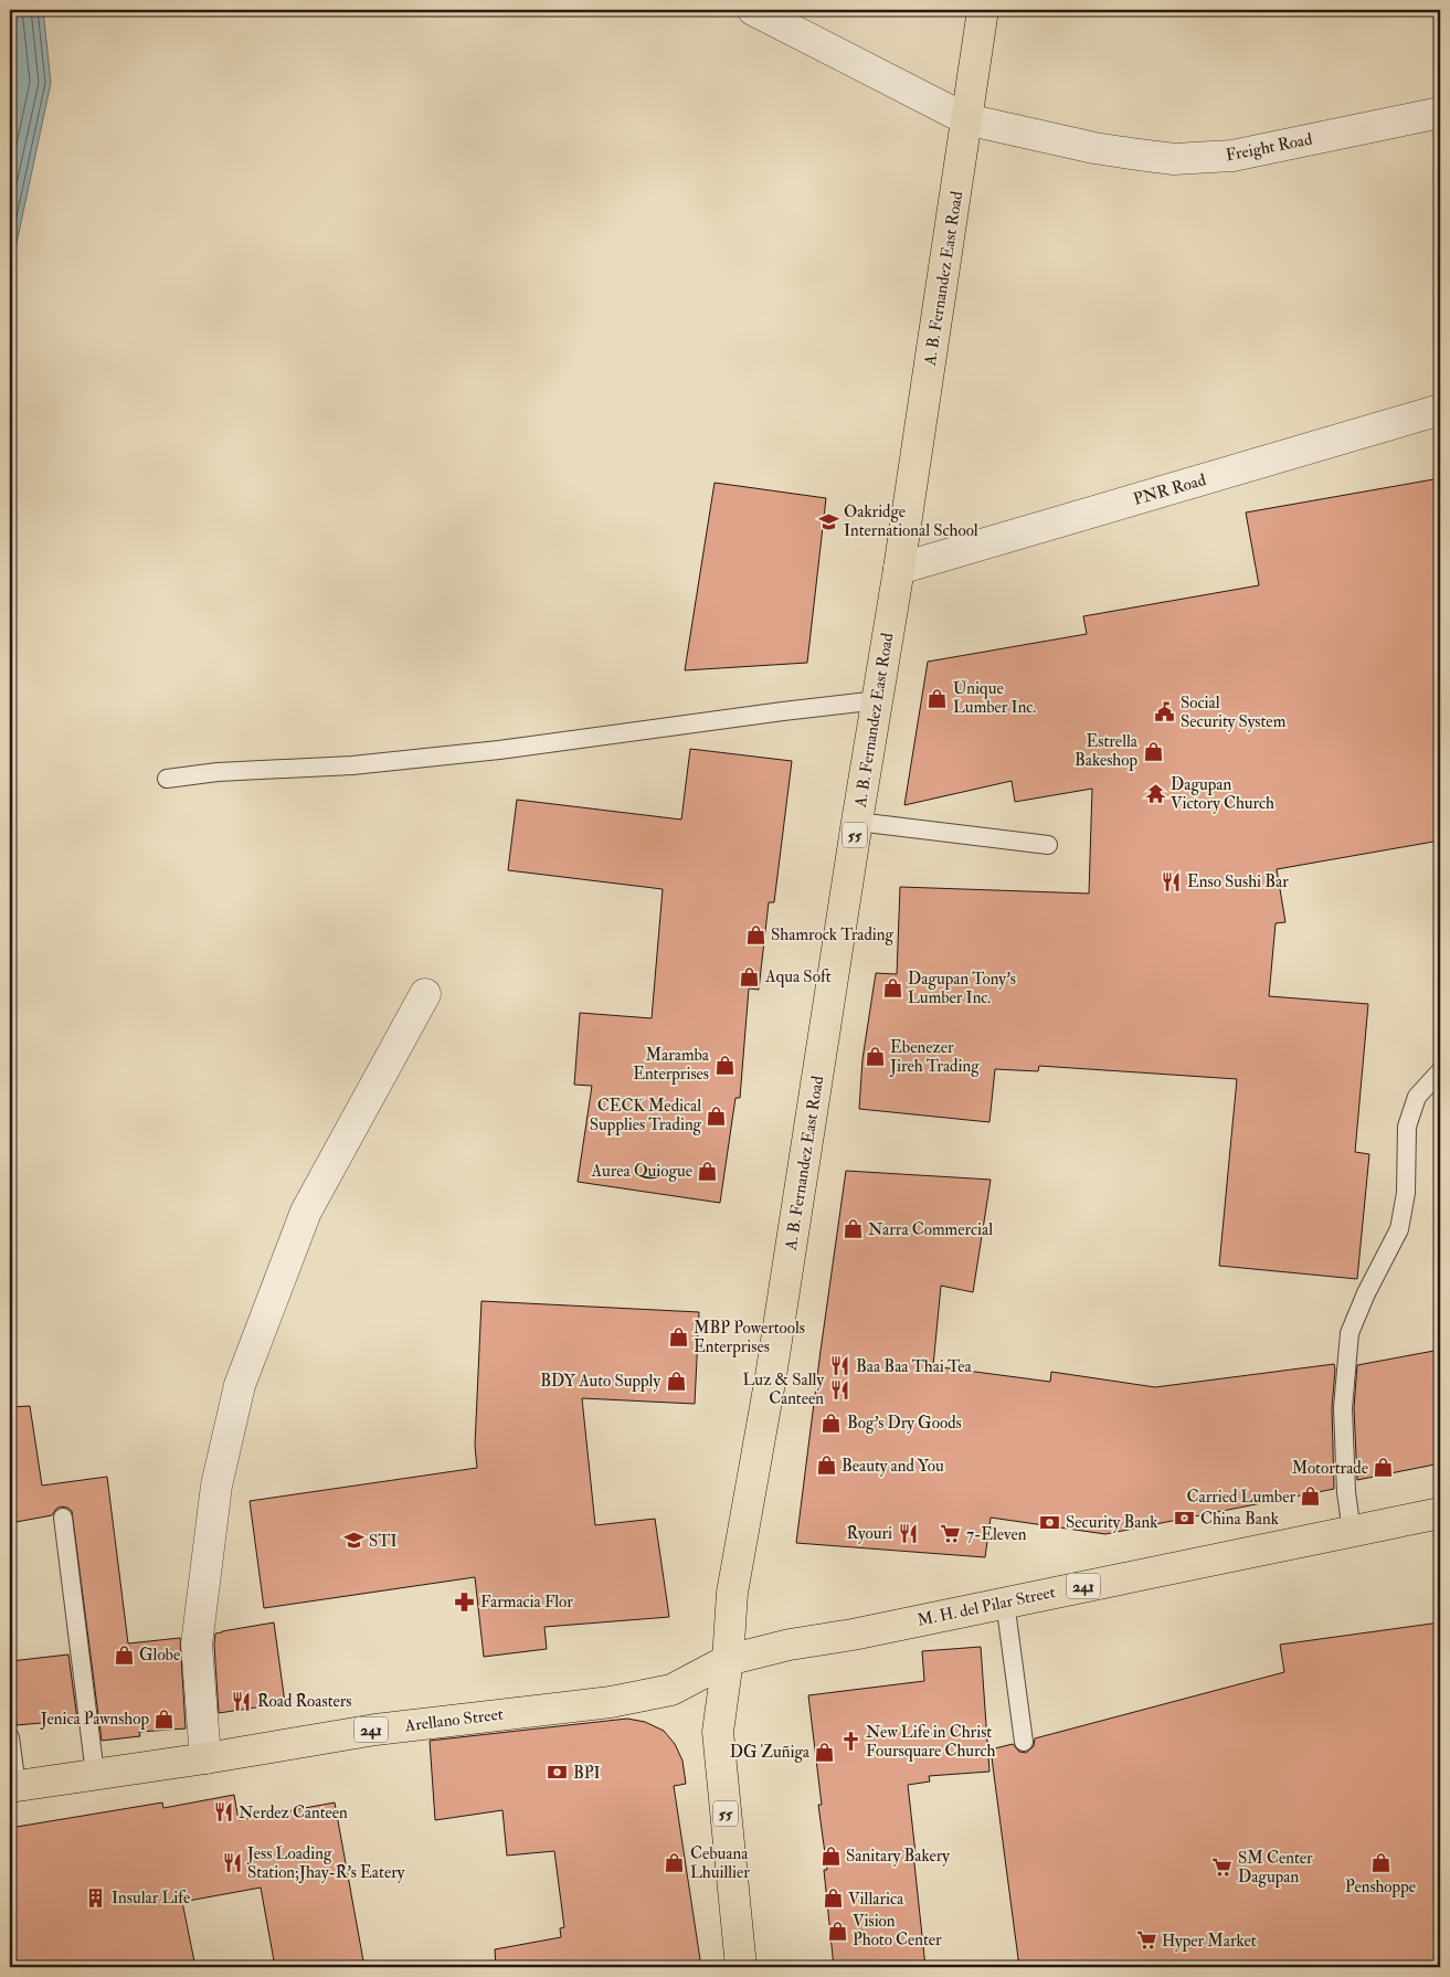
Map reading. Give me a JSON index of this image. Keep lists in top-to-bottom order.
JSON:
{
  "streets": {
    "main road": [
      "A. B. Fernandez East Road",
      "55",
      "241",
      "M. H. del Pilar Street",
      "Arellano Street"
    ],
    "street": ["Freight Road", "PNR Road"]
  },
  "crossings": [
    ["Freight Road", "A. B. Fernandez East Road"],
    ["A. B. Fernandez East Road", "PNR Road"],
    ["A. B. Fernandez East Road", "55"],
    ["A. B. Fernandez East Road", "M. H. del Pilar Street"],
    ["A. B. Fernandez East Road", "Arellano Street"],
    ["55", "M. H. del Pilar Street"],
    ["55", "Arellano Street"],
    ["M. H. del Pilar Street", "Arellano Street"]
  ],
  "places": {
    "school or university": ["Oakridge International School", "STI"],
    "shop": [
      "Unique Lumber Inc.",
      "Estrella Bakeshop",
      "Shamrock Trading",
      "Aqua Soft",
      "Dagupan Tony's Lumber Inc.",
      "Ebenezer Jireh Trading",
      "Maramba Enterprises",
      "CECK Medical Supplies Trading",
      "Aurea Quiogue",
      "Narra Commercial",
      "MBP Powertools Enterprises",
      "BDY Auto Supply",
      "Bog's Dry Goods",
      "Beauty and You",
      "Motortrade",
      "Carried Lumber",
      "Globe",
      "Jenica Pawnshop",
      "DG Zuñiga",
      "Sanitary Bakery",
      "Cebuana Lhuillier",
      "Penshoppe",
      "Villarica",
      "Vision Photo Center"
    ],
    "public building": ["Social Security System"],
    "temple": ["Dagupan Victory Church"],
    "restaurant": [
      "Enso Sushi Bar",
      "Baa Baa Thai Tea",
      "Luz & Sally Canteen",
      "Ryouri",
      "Road Roasters",
      "Nerdez Canteen",
      "Jess Loading Station;Jhay-R's Eatery"
    ],
    "bank": ["China Bank", "Security Bank", "BPI"],
    "supermarket": ["7-Eleven", "SM Center Dagupan", "Hyper Market"],
    "pharmacy": ["Farmacia Flor"],
    "church": ["New Life in Christ Foursquare Church"],
    "building": ["Insular Life"]
  }
}
